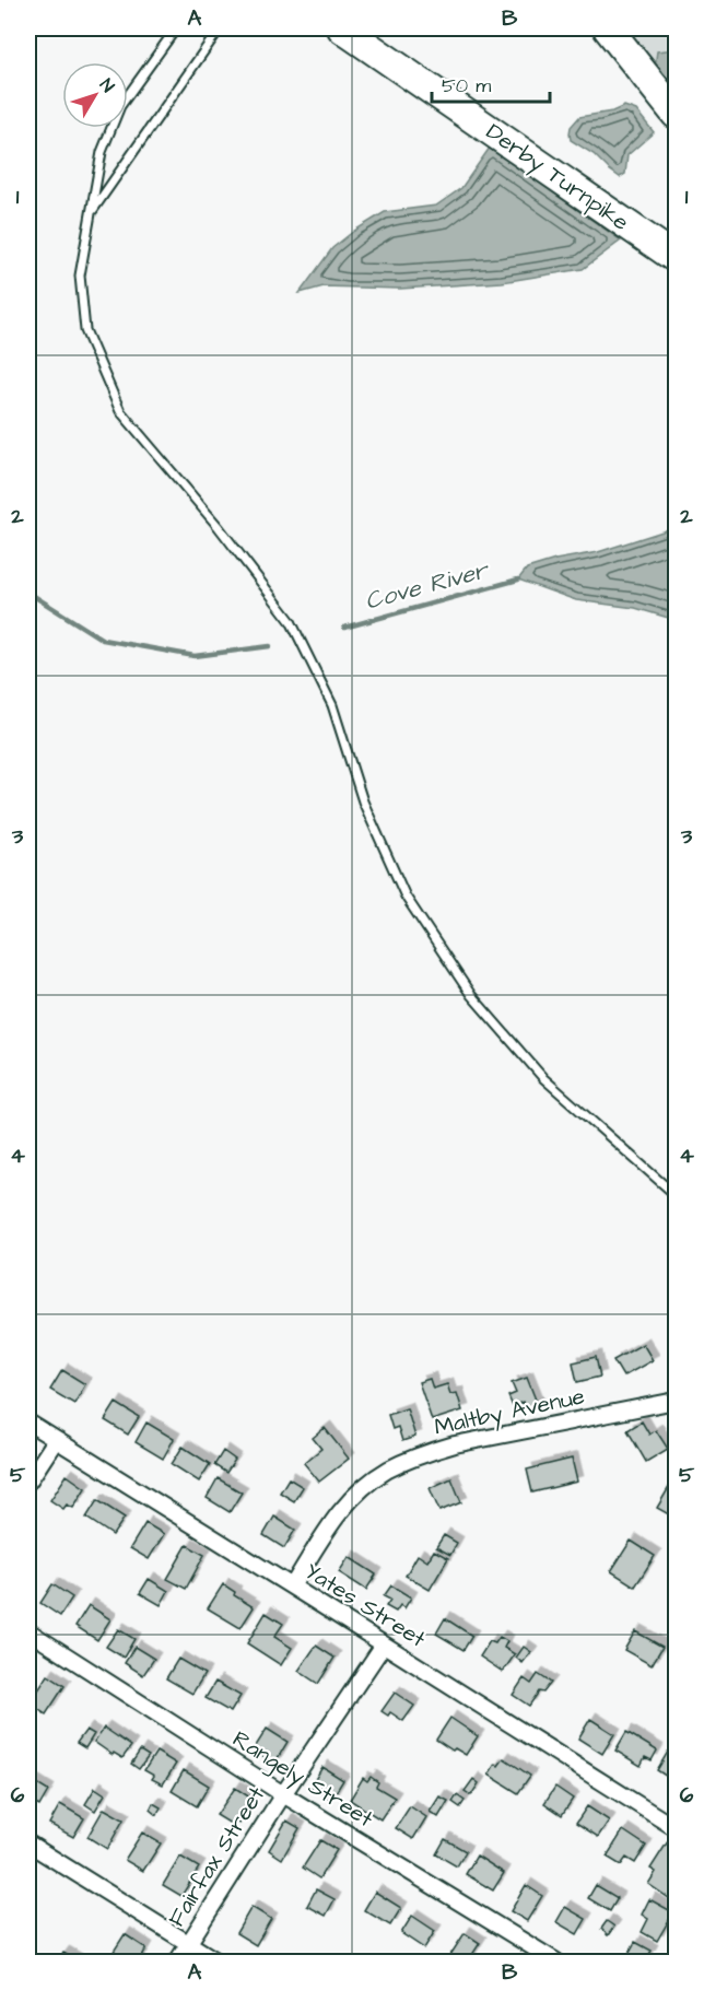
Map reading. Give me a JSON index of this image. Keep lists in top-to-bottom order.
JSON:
{
  "streets": {
    "highway": ["Derby Turnpike"],
    "street": [
      "Maltby Avenue",
      "Yates Street",
      "Rangely Street",
      "Fairfax Street"
    ]
  },
  "crossings": [
    ["Maltby Avenue", "Yates Street"],
    ["Yates Street", "Fairfax Street"],
    ["Rangely Street", "Fairfax Street"]
  ],
  "water": ["Cove River"],
  "scale_bar": "50 m",
  "north": "top right",
  "grid": {
    "columns": ["A", "B"],
    "rows": [
      "1",
      "2",
      "3",
      "4",
      "5",
      "6"
    ]
  }
}
